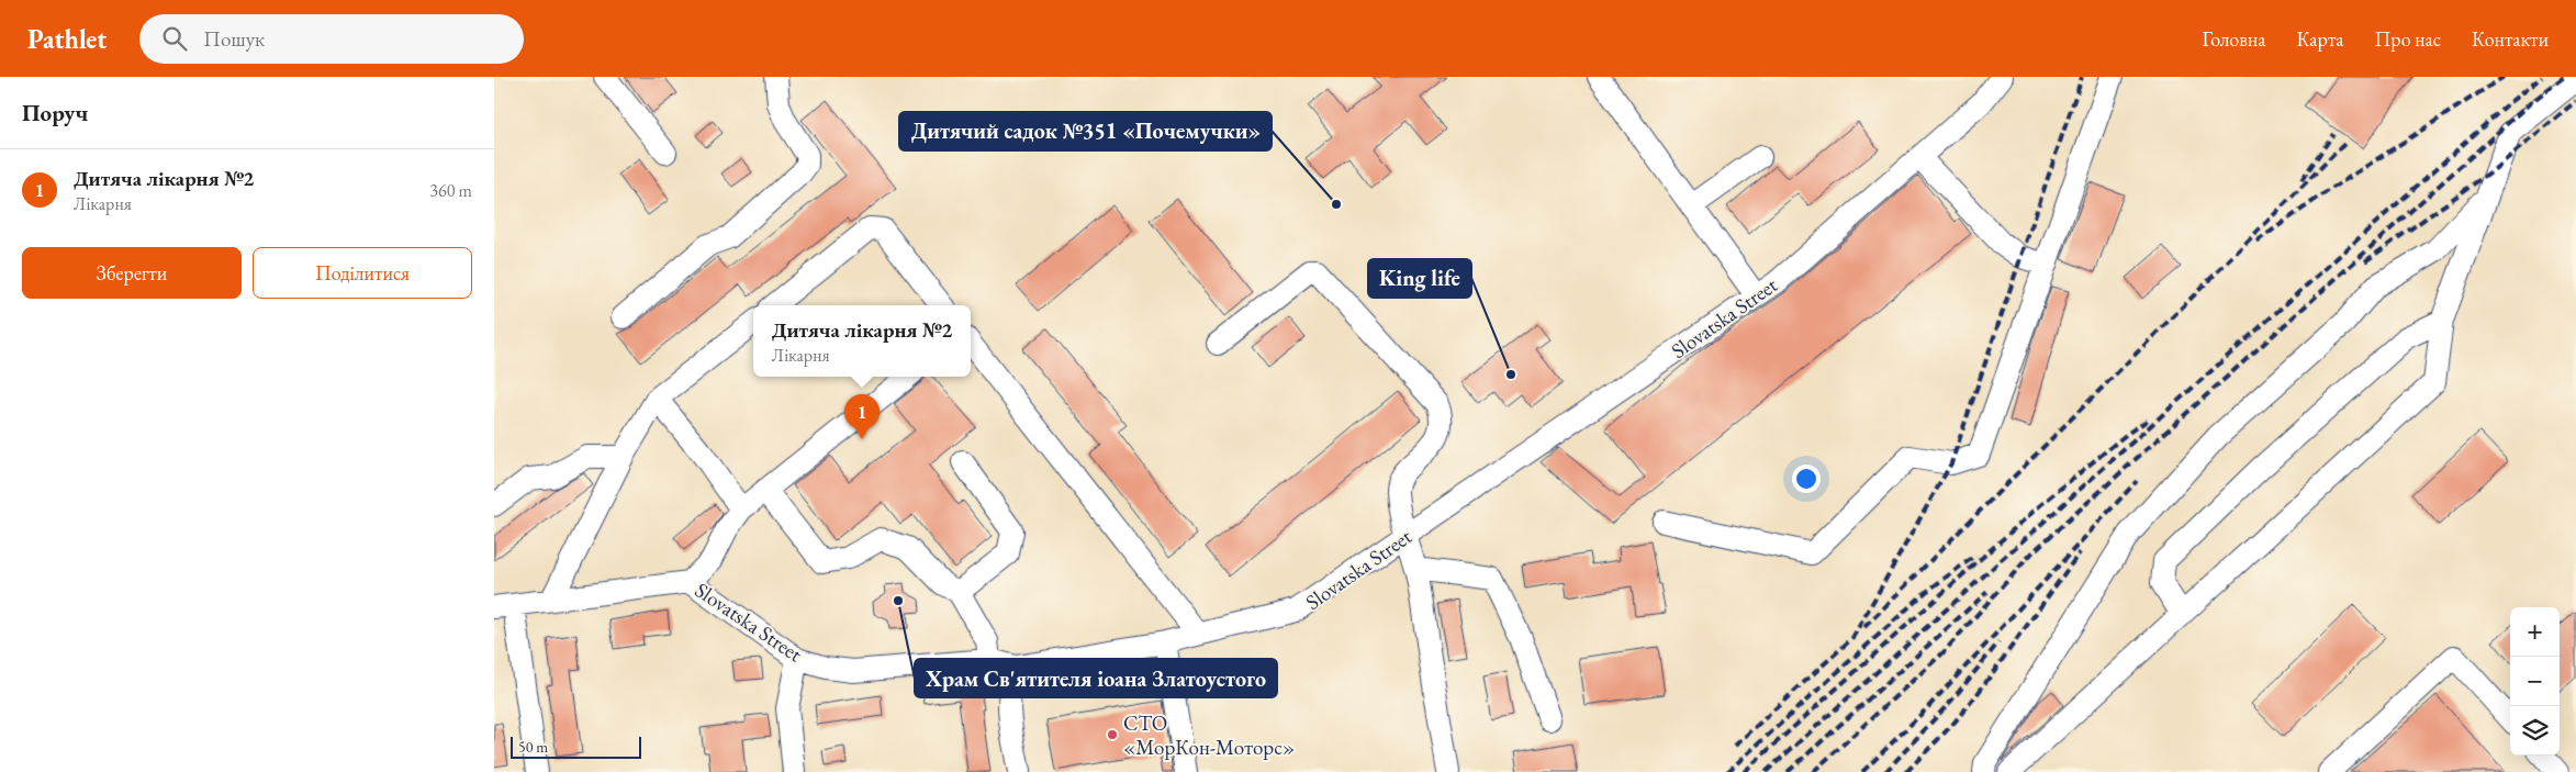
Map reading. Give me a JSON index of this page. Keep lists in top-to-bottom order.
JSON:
{
  "streets": {
    "street": ["Slovatska Street"]
  },
  "places": [
    "Дитячий садок №351 «Почемучки»",
    "King life",
    "Храм Св'ятителя іоана Златоустого",
    "СТО «МорКон-Моторс»"
  ],
  "scale_bar": "50 m",
  "page": {
    "header": "Pathlet",
    "search": "Пошук",
    "nav": [
      "Головна",
      "Карта",
      "Про нас",
      "Контакти"
    ],
    "heading": "Поруч",
    "list": [
      {
        "mark": "1",
        "name": "Дитяча лікарня №2",
        "note": "Лікарня",
        "value": "360 m"
      }
    ],
    "buttons": ["Зберегти", "Поділитися"],
    "popup": ["Дитяча лікарня №2", "Лікарня"],
    "pins": "1",
    "map_buttons": ["+", "−"],
    "scale": "50 m"
  }
}
